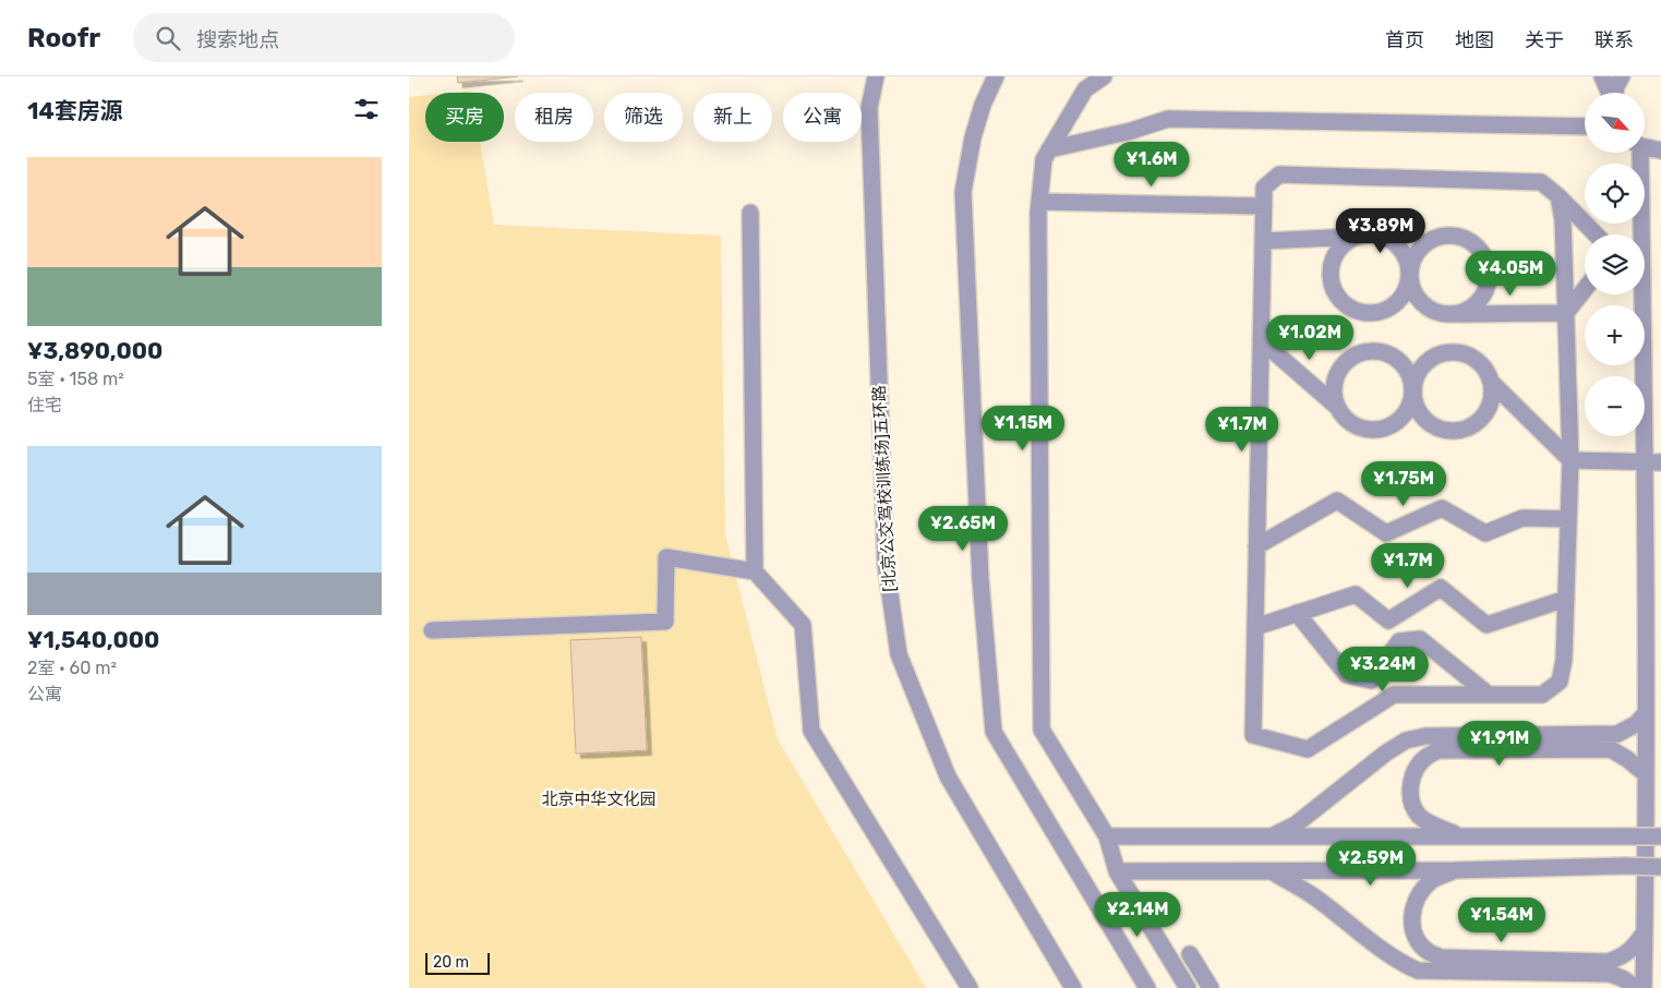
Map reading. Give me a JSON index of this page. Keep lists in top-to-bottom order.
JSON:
{
  "streets": {
    "street": ["[北京公交驾校训练场]五环路"]
  },
  "parks": ["北京中华文化园"],
  "scale_bar": "20 m",
  "north": "bottom right",
  "page": {
    "header": "Roofr",
    "search": "搜索地点",
    "nav": [
      "首页",
      "地图",
      "关于",
      "联系"
    ],
    "heading": "14套房源",
    "map_buttons": ["+", "−"],
    "chip": [
      "买房",
      "租房",
      "筛选",
      "新上",
      "公寓"
    ],
    "list": [
      {
        "name": "¥3,890,000",
        "note": "5室 · 158 m² · 住宅"
      },
      {
        "name": "¥1,540,000",
        "note": "2室 · 60 m² · 公寓"
      }
    ],
    "price": [
      "¥1.6M",
      "¥3.89M",
      "¥4.05M",
      "¥1.02M",
      "¥1.15M",
      "¥1.7M",
      "¥1.75M",
      "¥2.65M",
      "¥1.7M",
      "¥3.24M",
      "¥1.91M",
      "¥2.59M",
      "¥2.14M",
      "¥1.54M"
    ],
    "scale": "20 m"
  }
}
